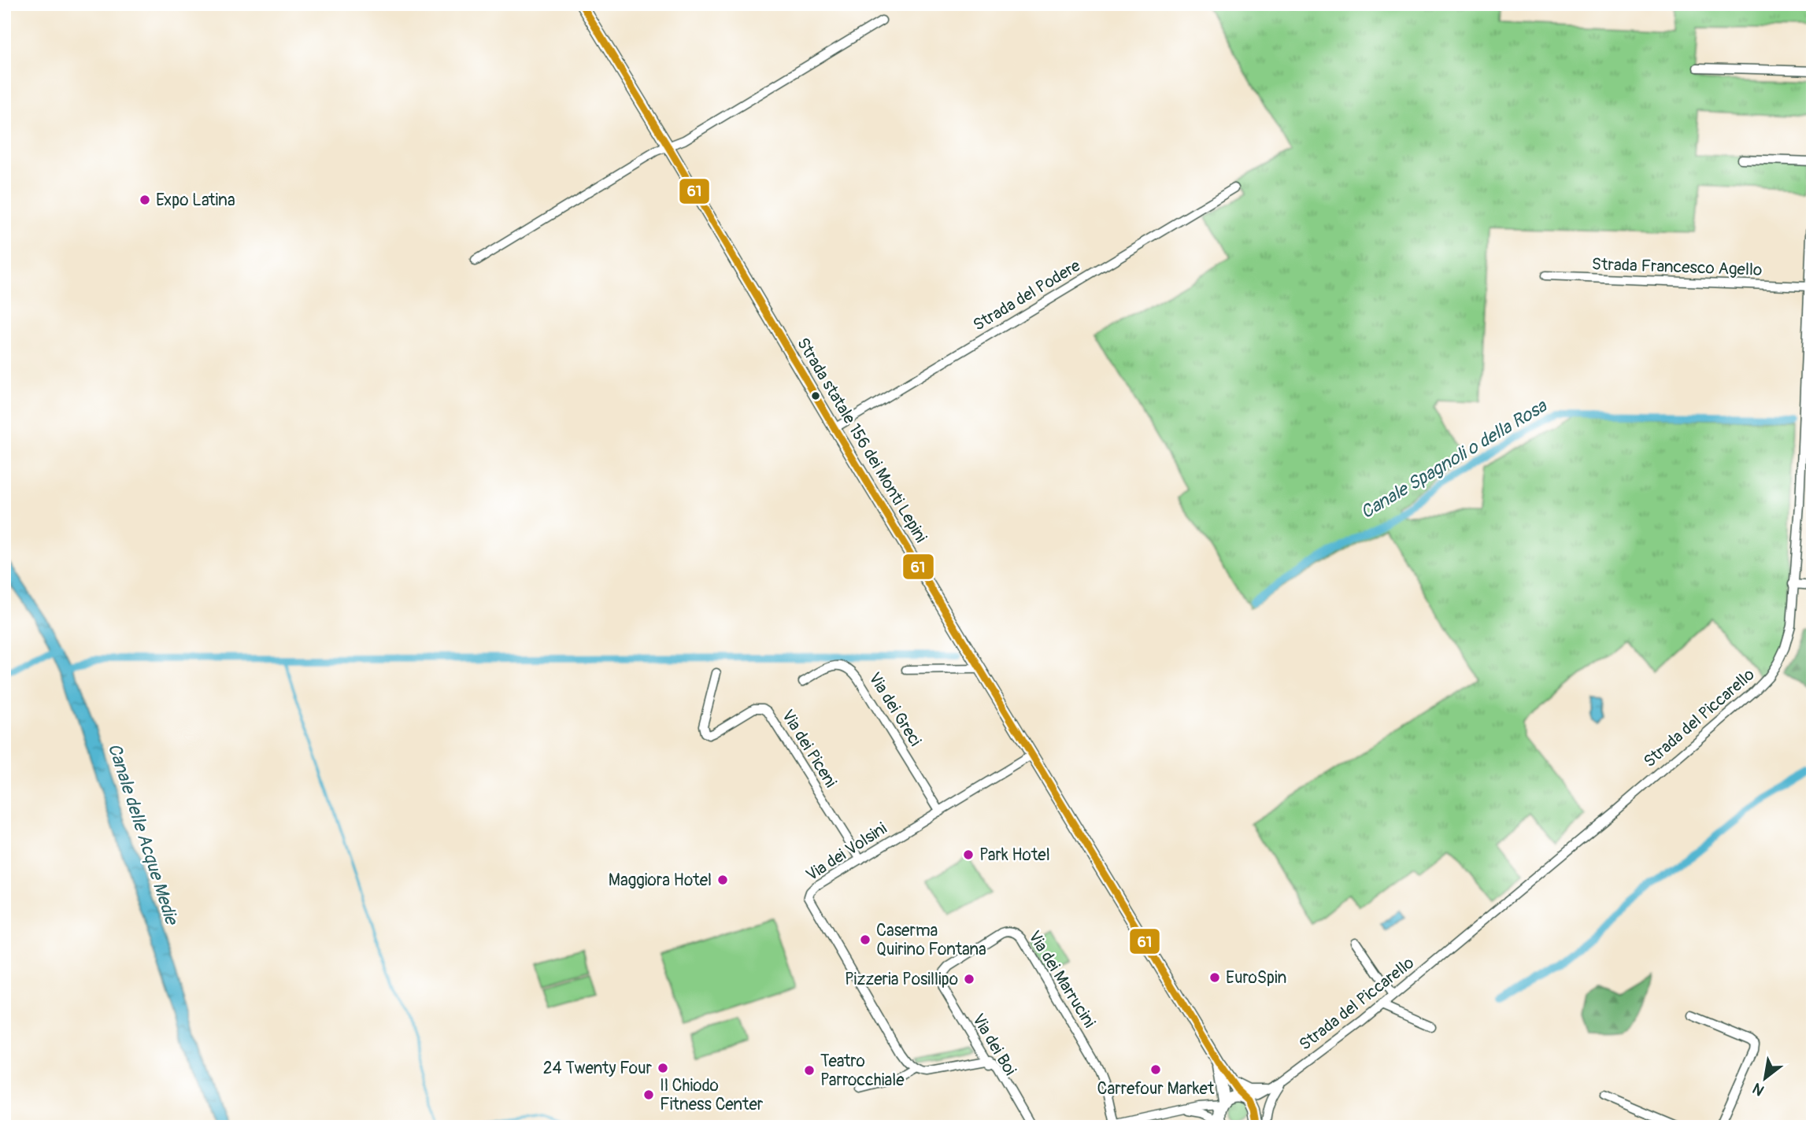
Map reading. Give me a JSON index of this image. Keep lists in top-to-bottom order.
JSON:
{
  "streets": {
    "main road": ["Strada statale 156 dei Monti Lepini"],
    "street": [
      "Strada Francesco Agello",
      "Strada del Podere",
      "Via dei Greci",
      "Strada del Piccarello",
      "Via dei Piceni",
      "Via dei Volsini",
      "Via dei Marrucini",
      "Via dei Boi"
    ]
  },
  "crossings": [
    ["Strada Francesco Agello", "Strada del Piccarello"],
    ["Strada del Podere", "Strada statale 156 dei Monti Lepini"],
    ["Strada statale 156 dei Monti Lepini", "Strada del Piccarello"],
    ["Strada statale 156 dei Monti Lepini", "Via dei Volsini"],
    ["Via dei Greci", "Via dei Volsini"],
    ["Via dei Piceni", "Via dei Volsini"],
    ["Via dei Marrucini", "Via dei Boi"]
  ],
  "water": ["Canale Spagnoli o della Rosa", "Canale delle Acque Medie"],
  "places": [
    "Expo Latina",
    "Park Hotel",
    "Maggiora Hotel",
    "Caserma Quirino Fontana",
    "EuroSpin",
    "Pizzeria Posillipo",
    "24 Twenty Four",
    "Carrefour Market",
    "Teatro Parrocchiale",
    "Il Chiodo Fitness Center"
  ],
  "lines": ["transit line 61"],
  "north": "bottom left"
}
